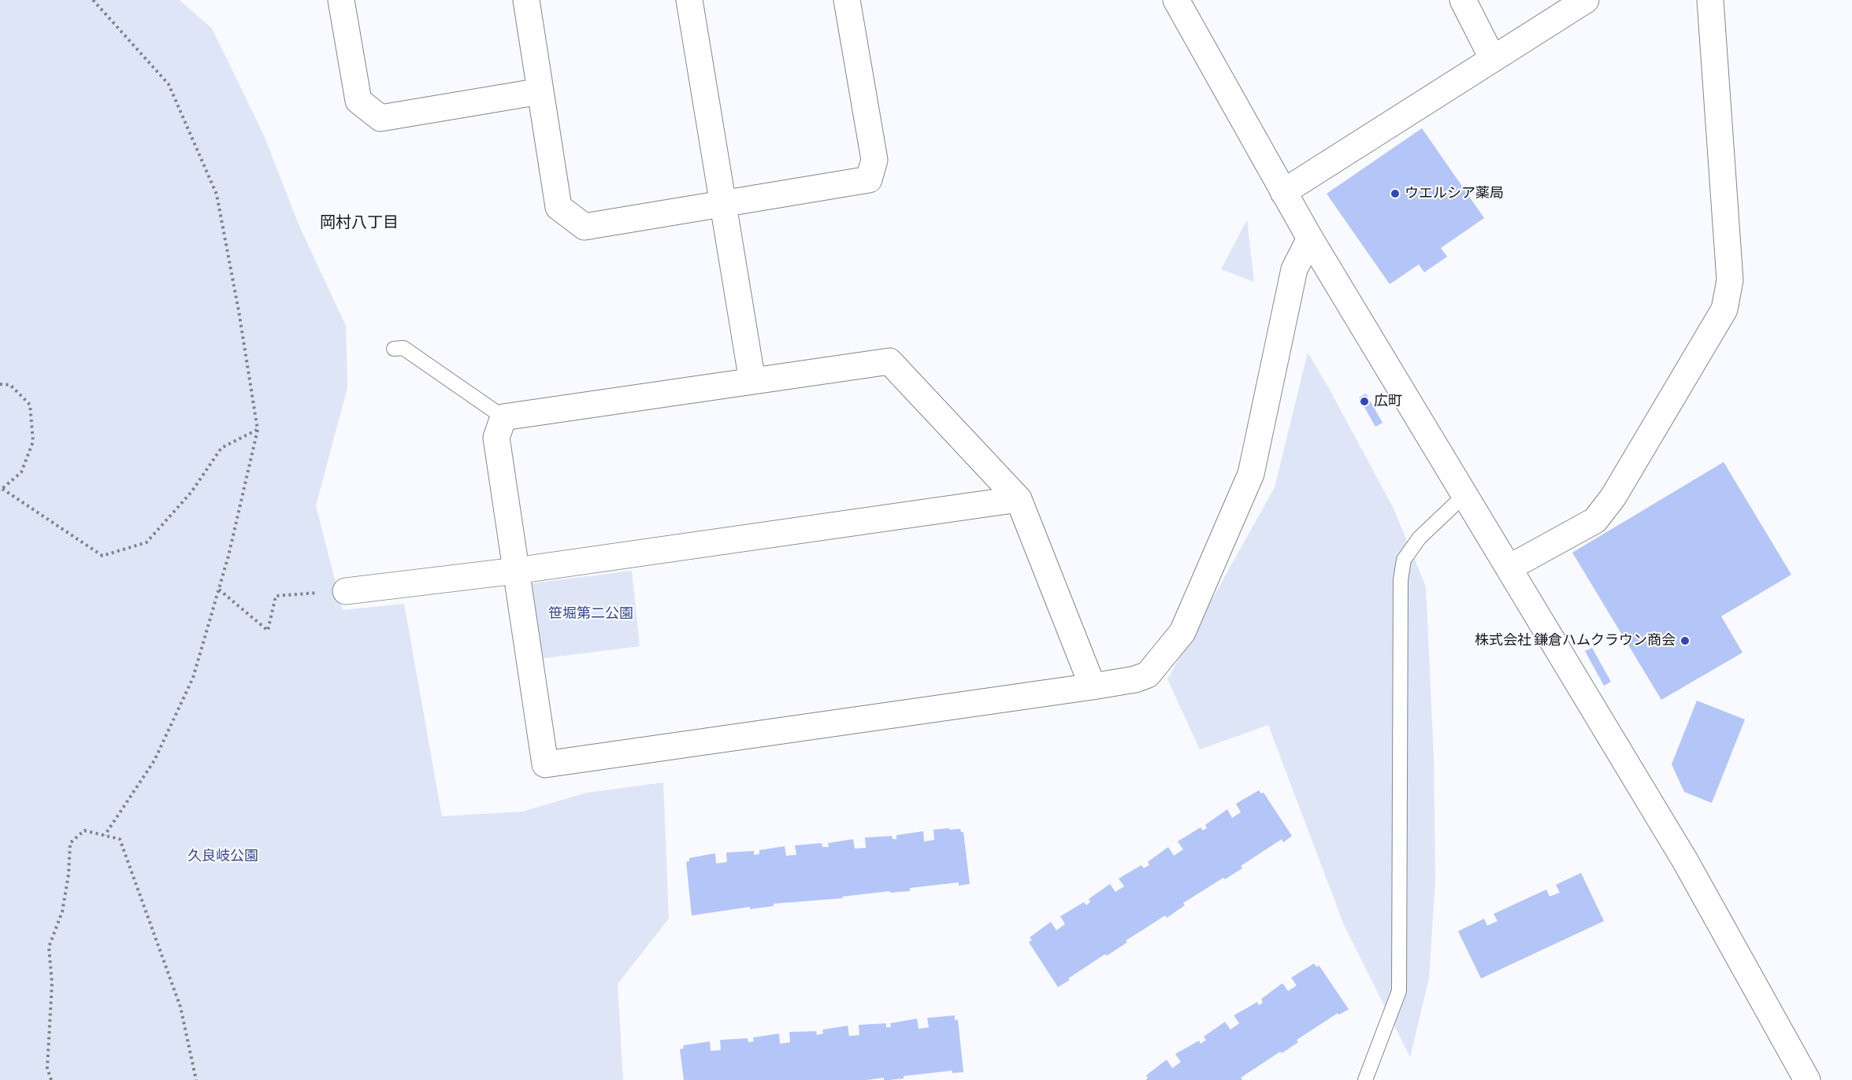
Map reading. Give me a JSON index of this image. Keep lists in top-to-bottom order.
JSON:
{
  "districts": ["岡村八丁目"],
  "parks": ["笹堀第二公園", "久良岐公園"],
  "places": ["ウエルシア薬局", "広町", "株式会社 鎌倉ハムクラウン商会"]
}
